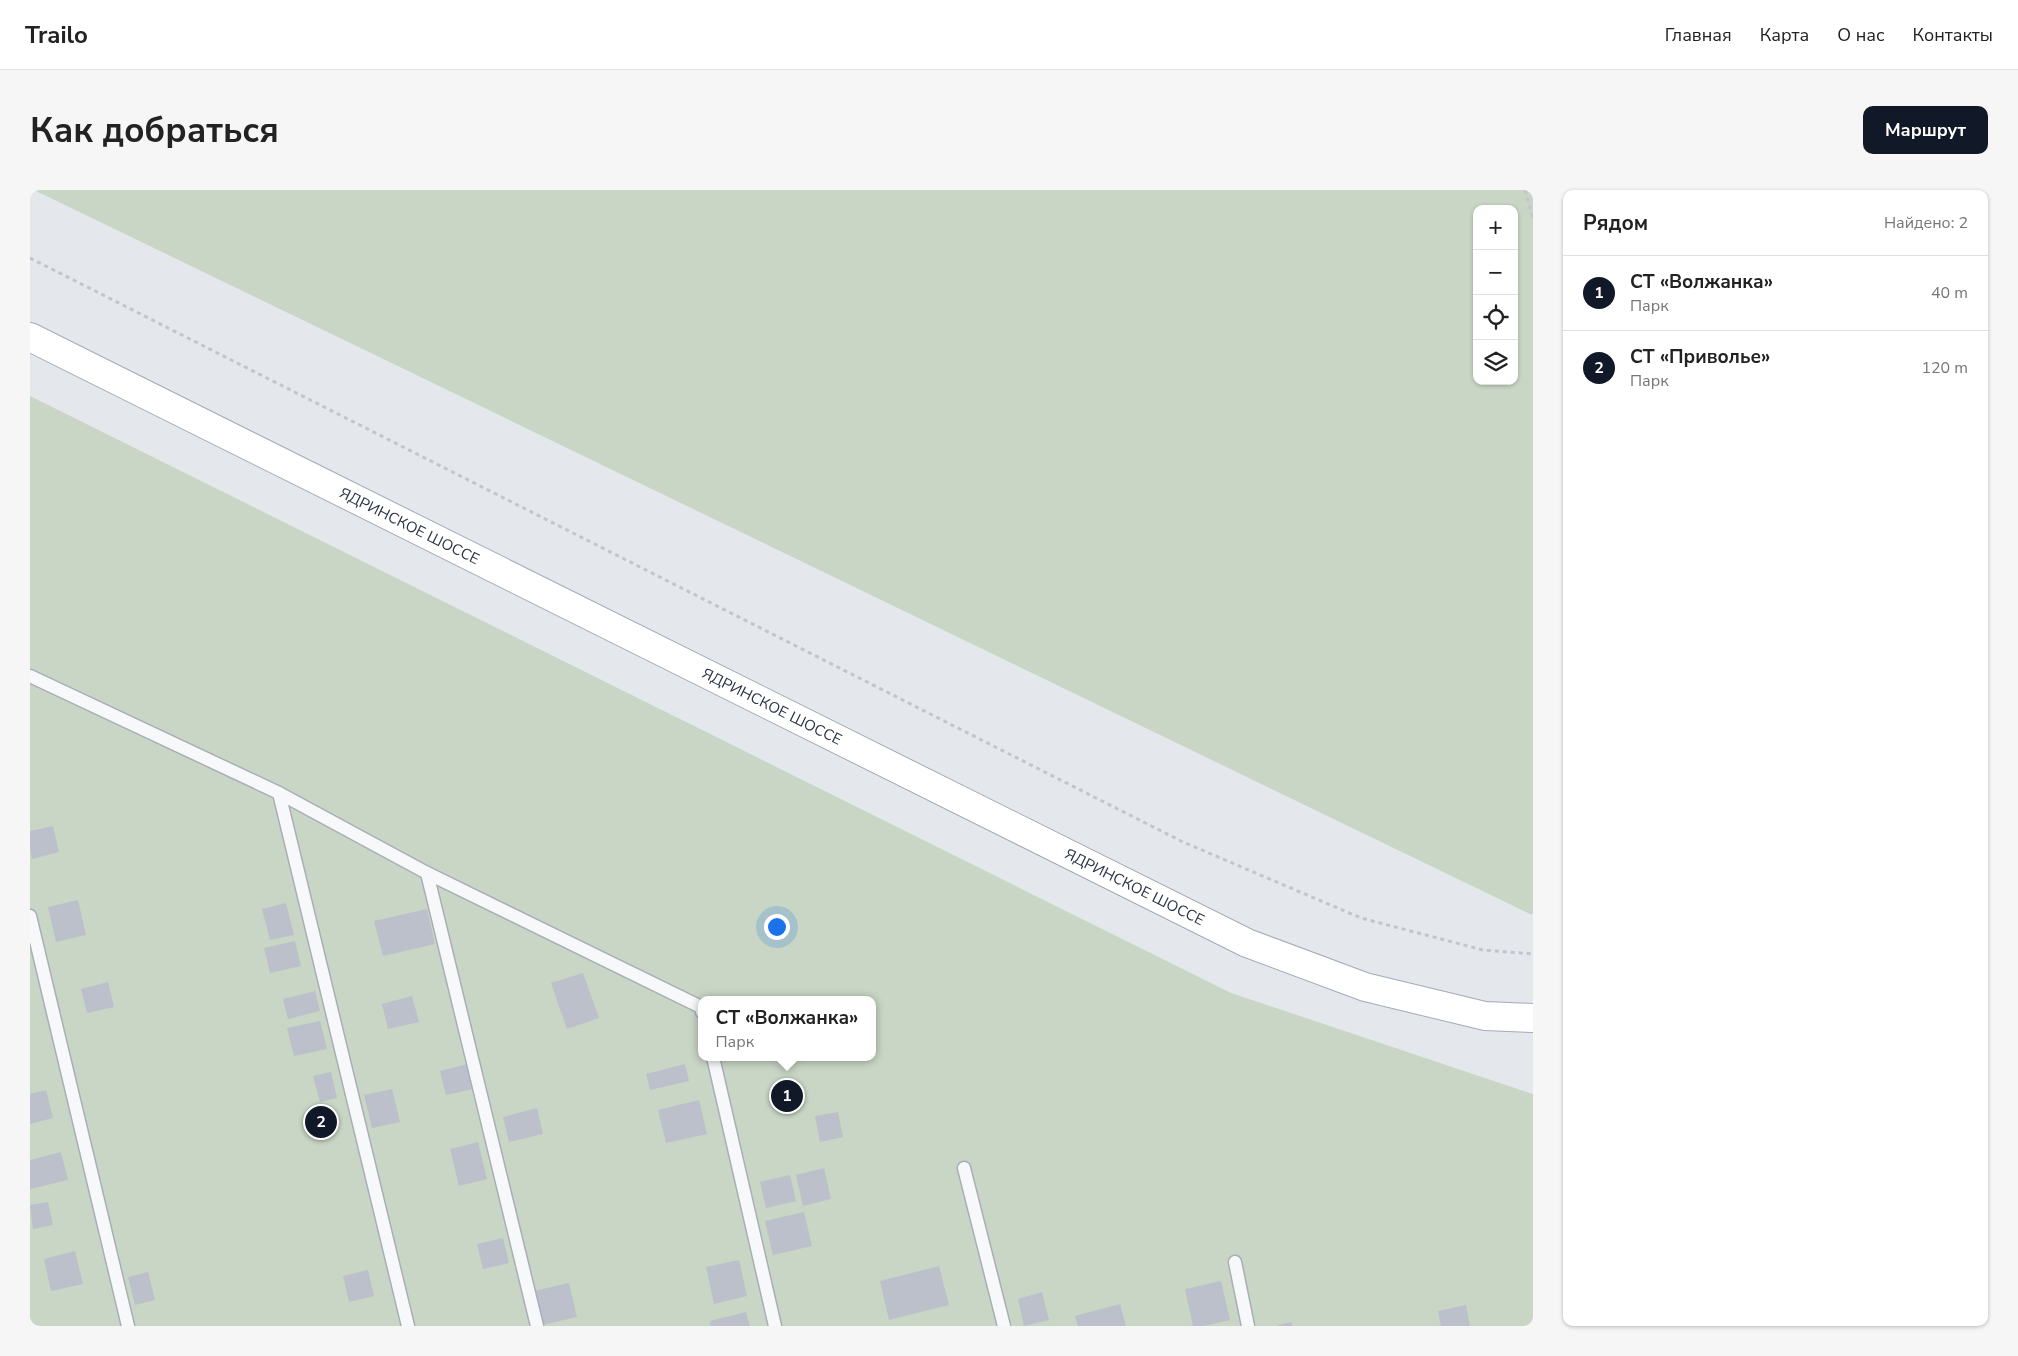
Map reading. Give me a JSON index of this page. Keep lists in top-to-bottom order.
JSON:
{
  "streets": {
    "main road": ["ЯДРИНСКОЕ ШОССЕ"]
  },
  "page": {
    "header": "Trailo",
    "nav": [
      "Главная",
      "Карта",
      "О нас",
      "Контакты"
    ],
    "buttons": "Маршрут",
    "title": "Как добраться",
    "heading": ["Рядом", "Найдено: 2"],
    "map_buttons": ["+", "−"],
    "list": [
      {
        "mark": "1",
        "name": "СТ «Волжанка»",
        "note": "Парк",
        "value": "40 m"
      },
      {
        "mark": "2",
        "name": "СТ «Приволье»",
        "note": "Парк",
        "value": "120 m"
      }
    ],
    "popup": ["СТ «Волжанка»", "Парк"],
    "pins": ["1", "2"]
  }
}
